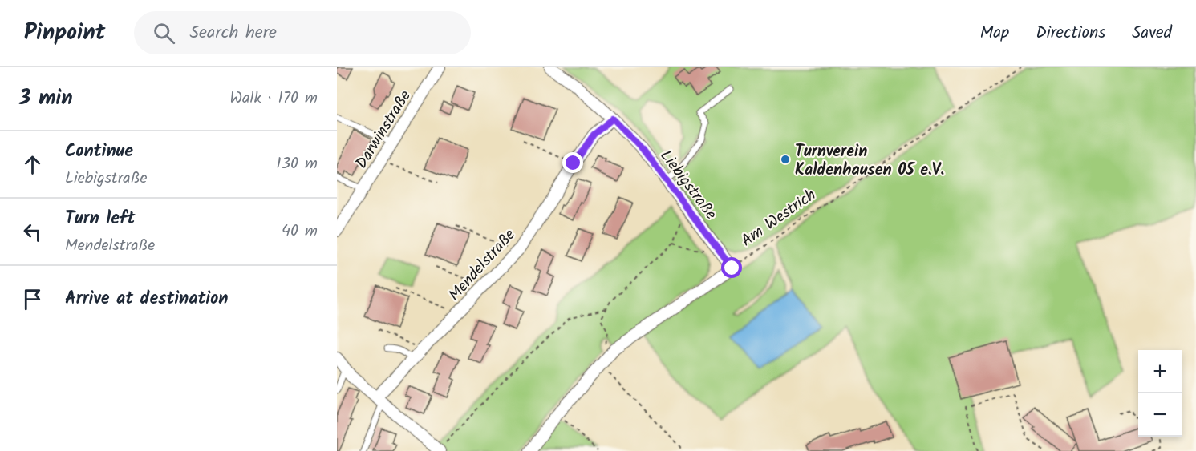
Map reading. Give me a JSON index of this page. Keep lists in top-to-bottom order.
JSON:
{
  "streets": {
    "street": ["Darwinstraße", "Liebigstraße", "Mendelstraße"],
    "path": ["Am Westrich"]
  },
  "crossings": [
    ["Liebigstraße", "Am Westrich"],
    ["Liebigstraße", "Mendelstraße"]
  ],
  "places": ["Turnverein Kaldenhausen 05 e.V."],
  "page": {
    "header": "Pinpoint",
    "search": "Search here",
    "nav": ["Map", "Directions", "Saved"],
    "heading": ["3 min", "Walk · 170 m"],
    "list": [
      ["Continue", "Liebigstraße", "130 m"],
      ["Turn left", "Mendelstraße", "40 m"],
      "Arrive at destination"
    ],
    "map_buttons": ["+", "−"]
  }
}
